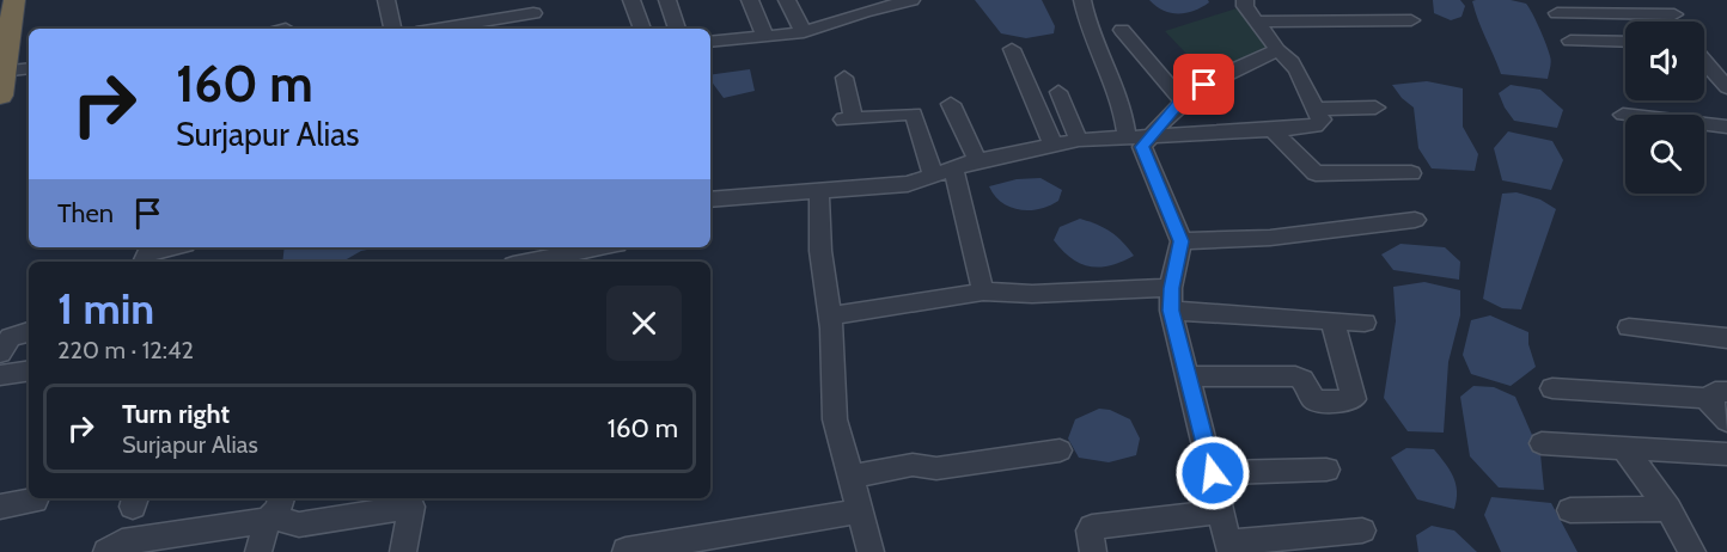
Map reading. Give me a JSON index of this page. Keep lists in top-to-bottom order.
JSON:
{
  "page": {
    "turn": ["160 m", "Surjapur Alias"],
    "then": "Then",
    "heading": ["1 min", "220 m · 12:42"],
    "list": [
      {
        "name": "Turn right",
        "note": "Surjapur Alias",
        "value": "160 m"
      }
    ]
  }
}
